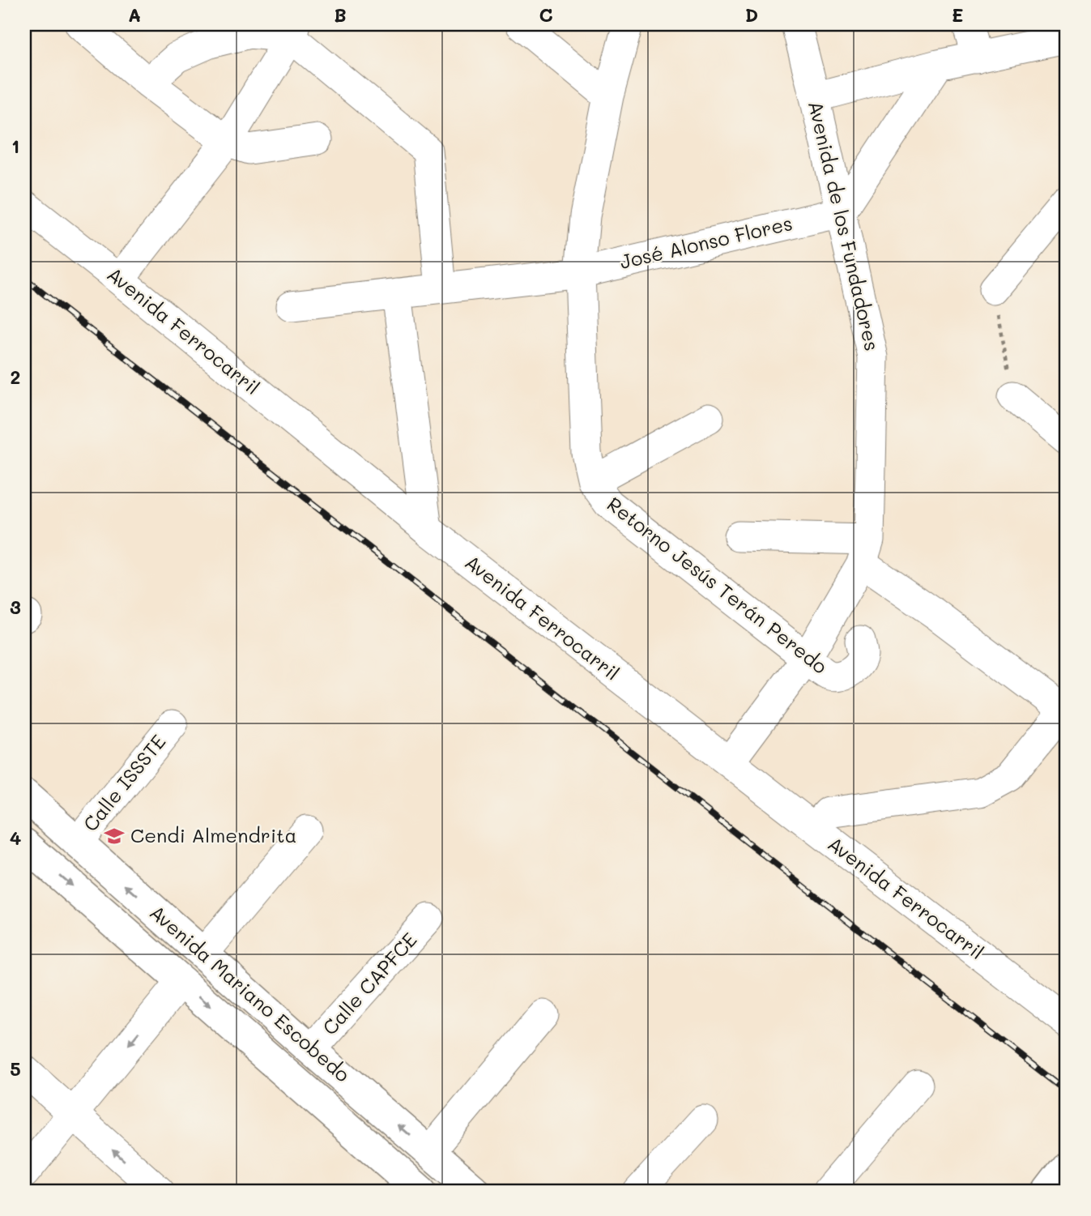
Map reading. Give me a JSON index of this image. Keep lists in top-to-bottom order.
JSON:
{
  "streets": {
    "main road": ["Avenida Mariano Escobedo"],
    "street": [
      "Avenida de los Fundadores",
      "José Alonso Flores",
      "Avenida Ferrocarril",
      "Retorno Jesús Terán Peredo",
      "Calle ISSSTE",
      "Calle CAPFCE"
    ]
  },
  "crossings": [
    ["Avenida de los Fundadores", "José Alonso Flores"],
    ["Avenida de los Fundadores", "Avenida Ferrocarril"],
    ["Avenida de los Fundadores", "Retorno Jesús Terán Peredo"],
    ["José Alonso Flores", "Retorno Jesús Terán Peredo"],
    ["Calle ISSSTE", "Avenida Mariano Escobedo"],
    ["Calle CAPFCE", "Avenida Mariano Escobedo"]
  ],
  "places": {
    "school or university": ["Cendi Almendrita"]
  },
  "grid": {
    "columns": [
      "A",
      "B",
      "C",
      "D",
      "E"
    ],
    "rows": [
      "1",
      "2",
      "3",
      "4",
      "5"
    ]
  }
}
